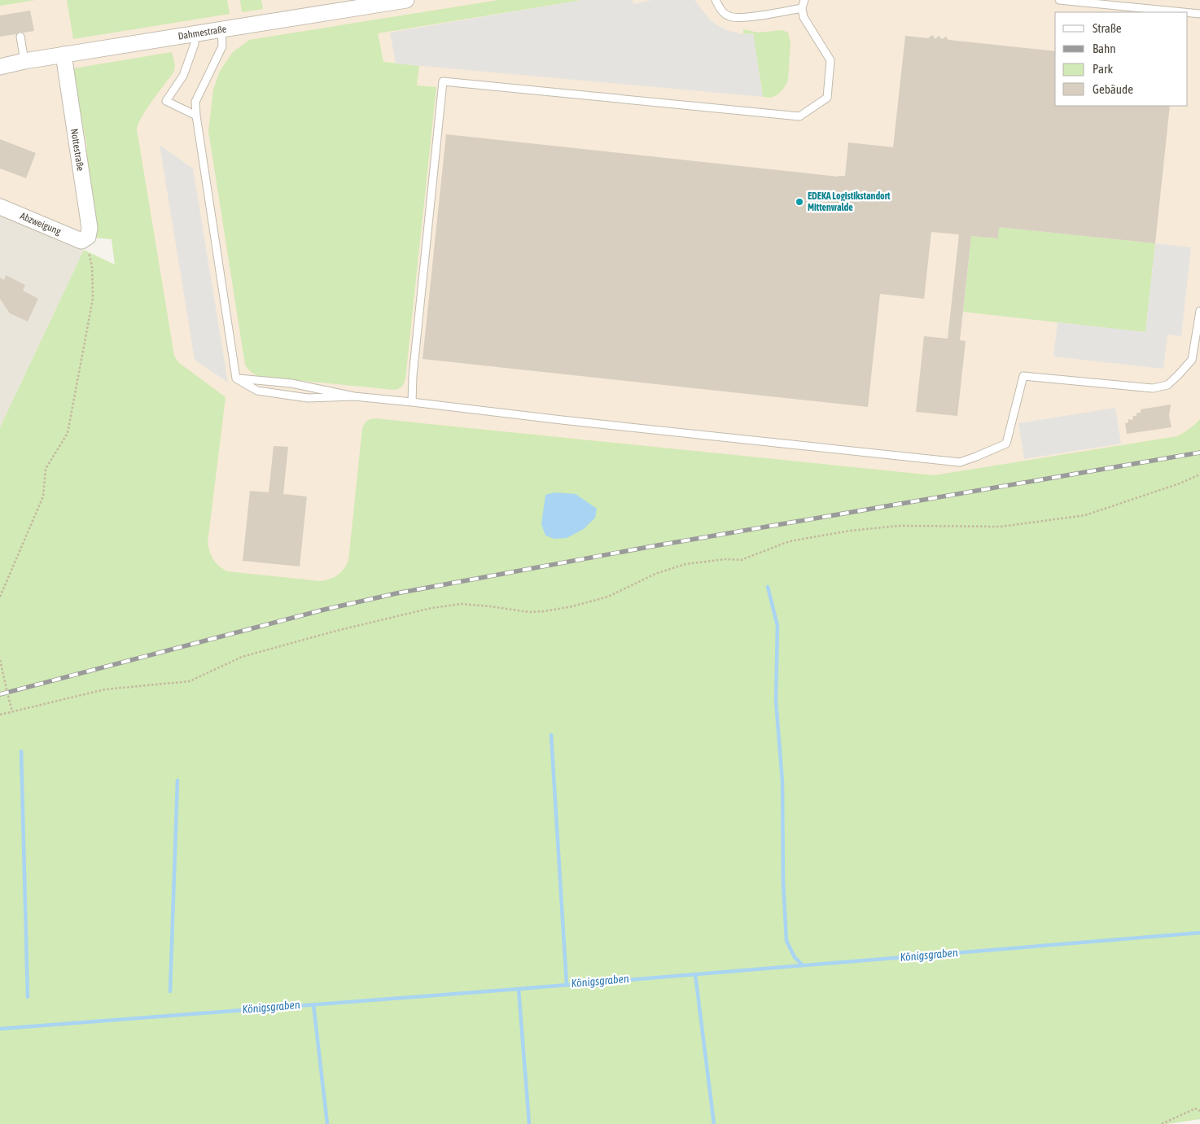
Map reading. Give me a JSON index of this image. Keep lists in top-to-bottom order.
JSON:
{
  "streets": {
    "street": ["Dahmestraße", "Nottestraße", "Abzweigung"]
  },
  "crossings": [
    ["Dahmestraße", "Nottestraße"],
    ["Nottestraße", "Abzweigung"]
  ],
  "water": ["Königsgraben"],
  "places": ["EDEKA Logistikstandort Mittenwalde"],
  "legend": [
    "Straße",
    "Bahn",
    "Park",
    "Gebäude"
  ]
}
